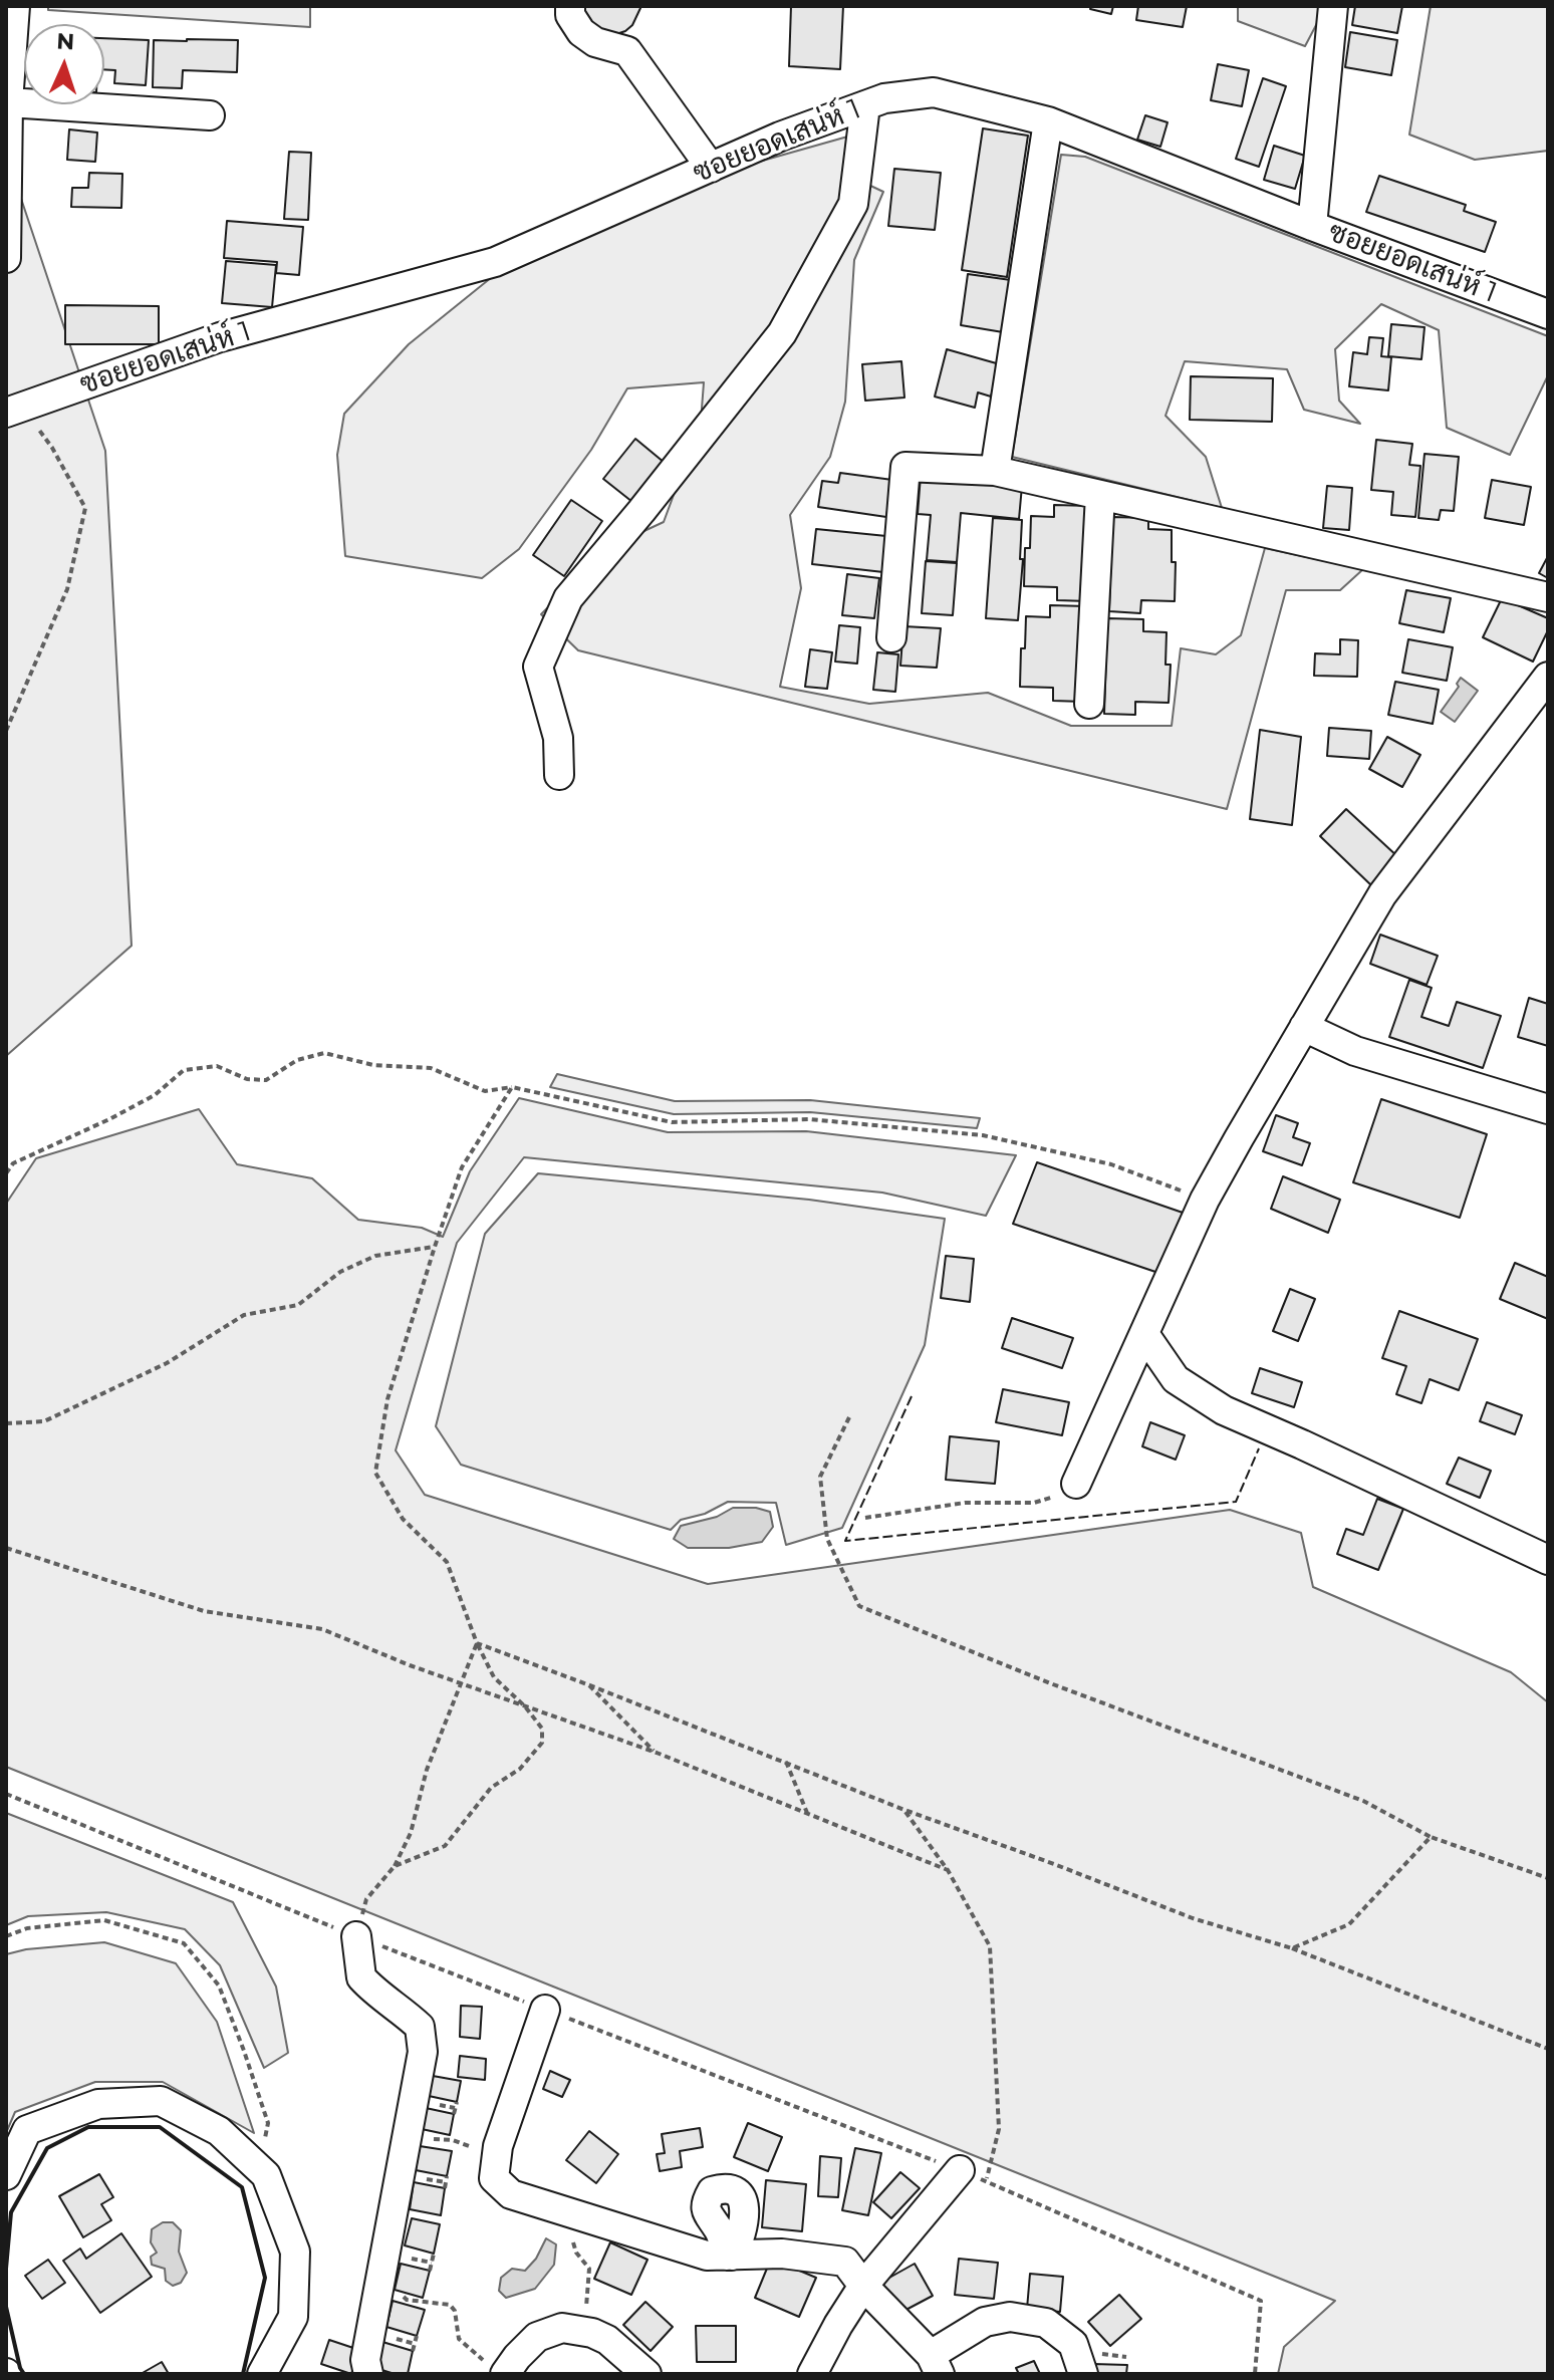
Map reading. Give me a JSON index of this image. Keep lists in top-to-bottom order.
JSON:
{
  "streets": {
    "street": ["ซอยยอดเสน่ห์ 1"]
  },
  "north": "top"
}
